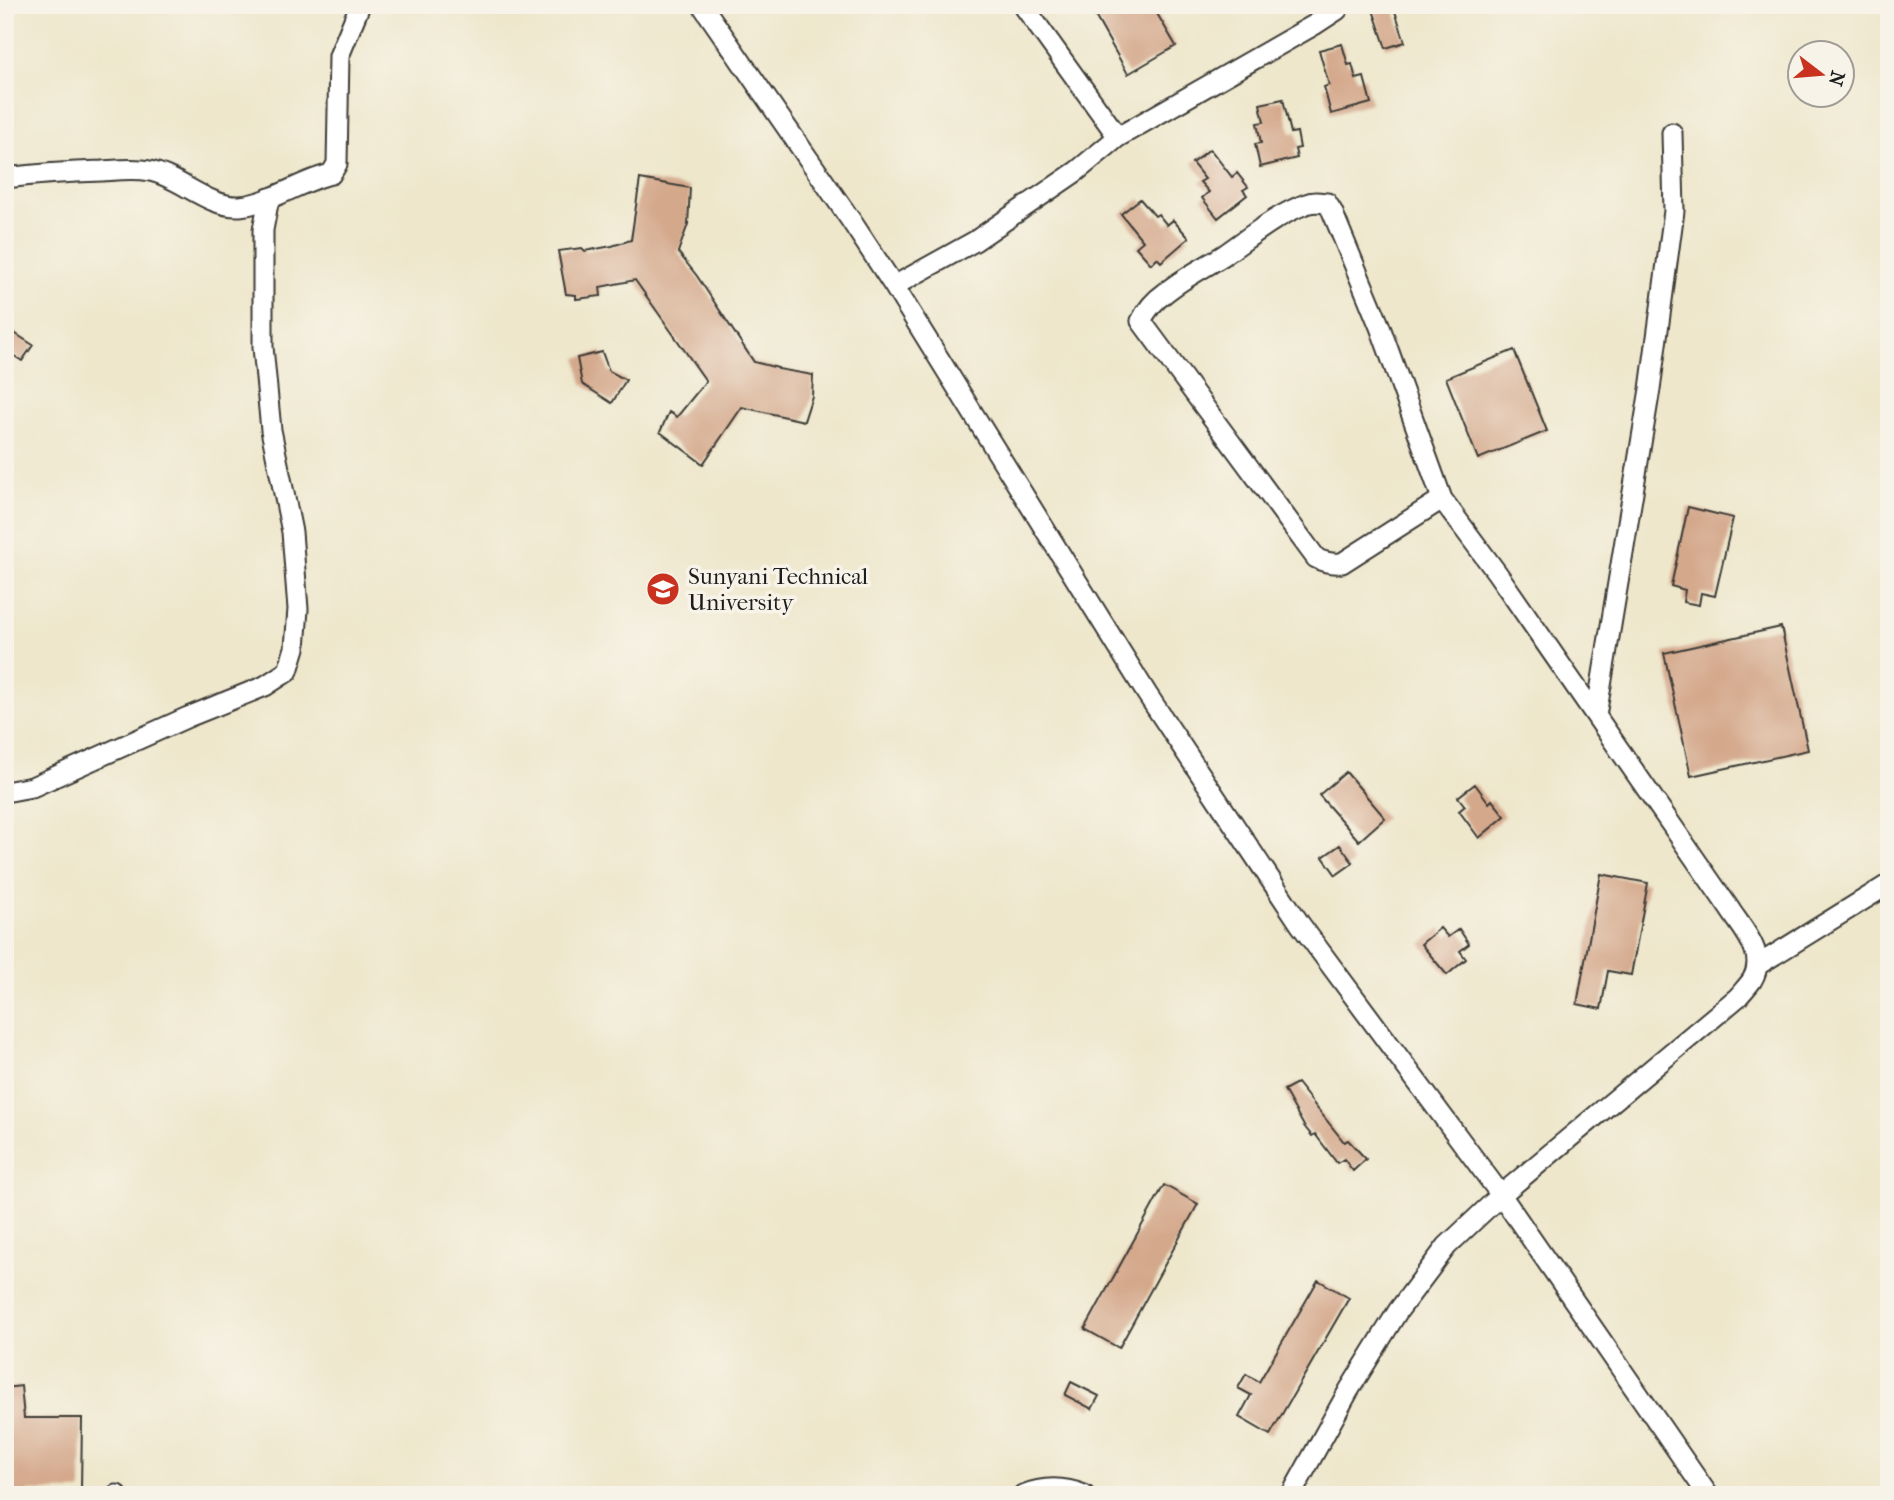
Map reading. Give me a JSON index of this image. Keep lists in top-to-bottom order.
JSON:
{
  "places": {
    "school or university": ["Sunyani Technical University"]
  },
  "north": "right"
}
